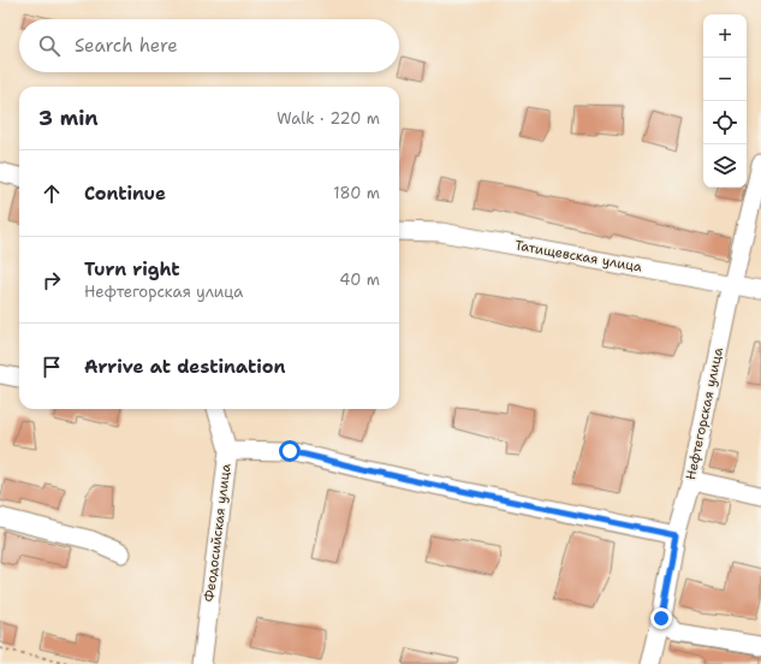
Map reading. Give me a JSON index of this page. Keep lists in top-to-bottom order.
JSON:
{
  "streets": {
    "street": ["Татищевская улица", "Нефтегорская улица", "Феодосийская улица"]
  },
  "crossings": [
    ["Татищевская улица", "Нефтегорская улица"]
  ],
  "page": {
    "map_buttons": ["+", "−"],
    "search": "Search here",
    "heading": ["3 min", "Walk · 220 m"],
    "list": [
      ["Continue", "180 m"],
      ["Turn right", "Нефтегорская улица", "40 m"],
      "Arrive at destination"
    ]
  }
}
